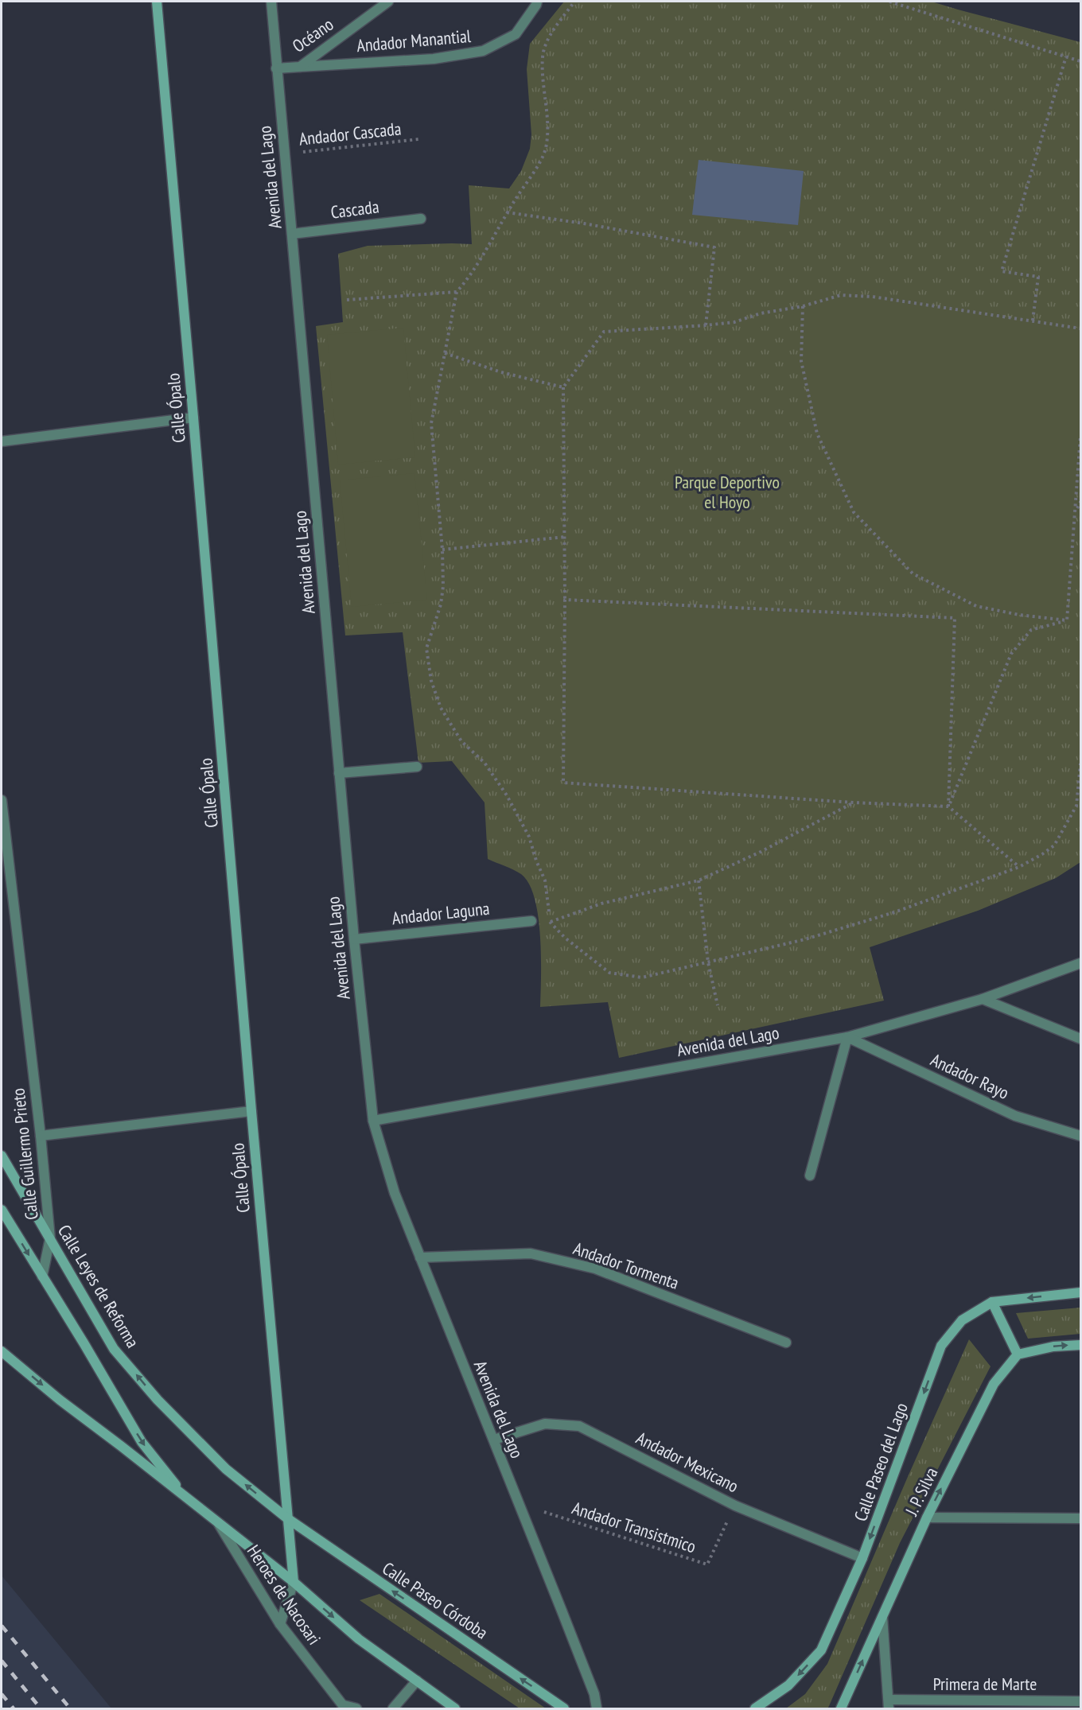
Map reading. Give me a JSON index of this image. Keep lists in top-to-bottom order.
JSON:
{
  "streets": {
    "street": [
      "Océano",
      "Andador Manantial",
      "Avenida del Lago",
      "Cascada",
      "Calle Ópalo",
      "Andador Laguna",
      "Andador Rayo",
      "Calle Guillermo Prieto",
      "Andador Tormenta",
      "Calle Leyes de Reforma",
      "Andador Mexicano",
      "Calle Paseo del Lago",
      "J. P. Silva",
      "Heroes de Nacosari",
      "Calle Paseo Córdoba",
      "Primera de Marte"
    ],
    "path": ["Andador Cascada", "Andador Transistmico"]
  },
  "crossings": [
    ["Océano", "Andador Manantial"],
    ["Océano", "Avenida del Lago"],
    ["Andador Cascada", "Avenida del Lago"],
    ["Avenida del Lago", "Cascada"],
    ["Avenida del Lago", "Andador Laguna"],
    ["Avenida del Lago", "Andador Rayo"],
    ["Avenida del Lago", "Andador Tormenta"],
    ["Avenida del Lago", "Andador Mexicano"],
    ["Avenida del Lago", "Andador Transistmico"],
    ["Calle Ópalo", "Calle Leyes de Reforma"],
    ["Calle Ópalo", "Calle Paseo Córdoba"],
    ["Calle Guillermo Prieto", "Calle Leyes de Reforma"],
    ["Calle Leyes de Reforma", "Calle Paseo Córdoba"],
    ["Andador Mexicano", "Calle Paseo del Lago"],
    ["Andador Mexicano", "Andador Transistmico"]
  ],
  "one_way": ["Calle Paseo del Lago", "J. P. Silva"],
  "parks": ["Parque Deportivo el Hoyo"]
}
